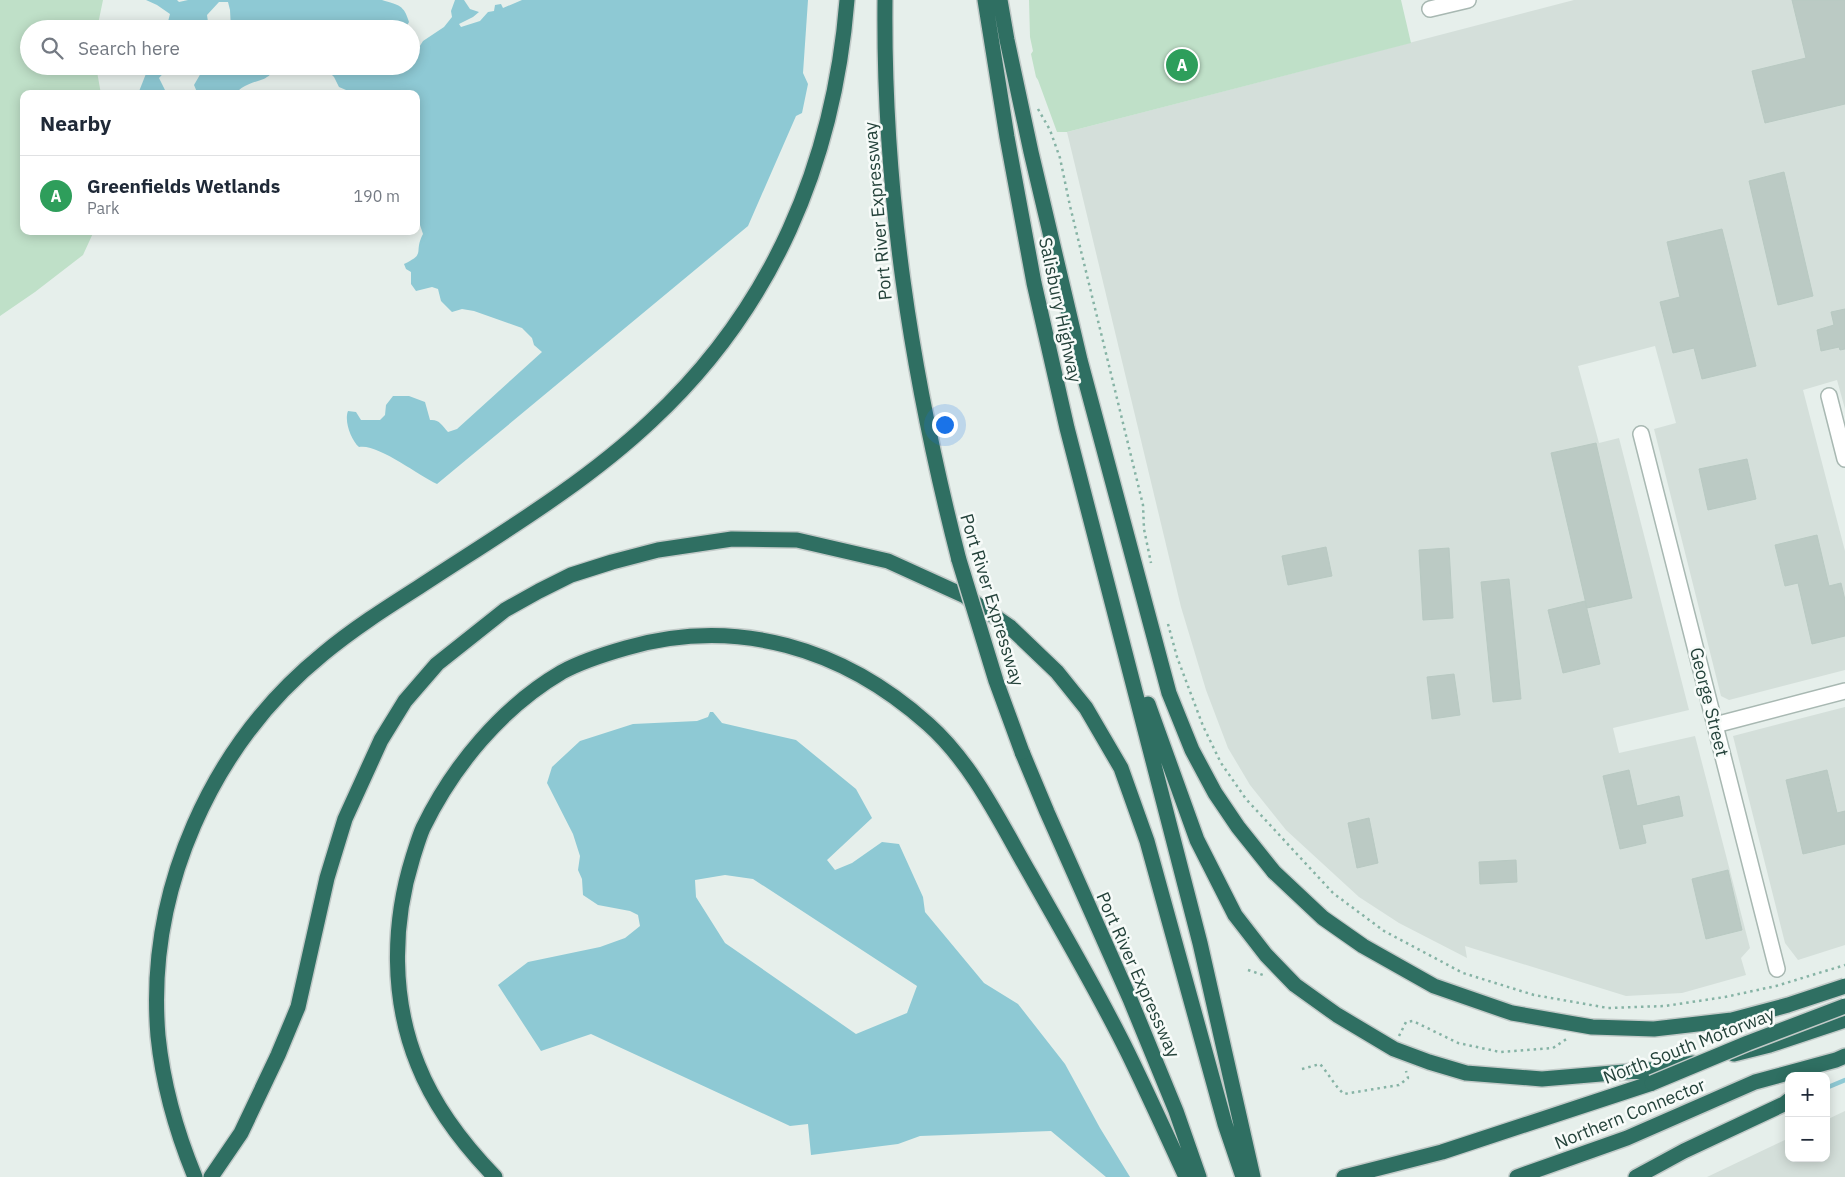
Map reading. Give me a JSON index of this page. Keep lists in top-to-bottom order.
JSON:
{
  "streets": {
    "highway": [
      "Port River Expressway",
      "Salisbury Highway",
      "North South Motorway",
      "Northern Connector"
    ],
    "street": ["George Street"]
  },
  "crossings": [
    ["North South Motorway", "Northern Connector"]
  ],
  "page": {
    "search": "Search here",
    "pins": "A",
    "heading": "Nearby",
    "list": [
      {
        "mark": "A",
        "name": "Greenfields Wetlands",
        "note": "Park",
        "value": "190 m"
      }
    ],
    "map_buttons": ["+", "−"]
  }
}
